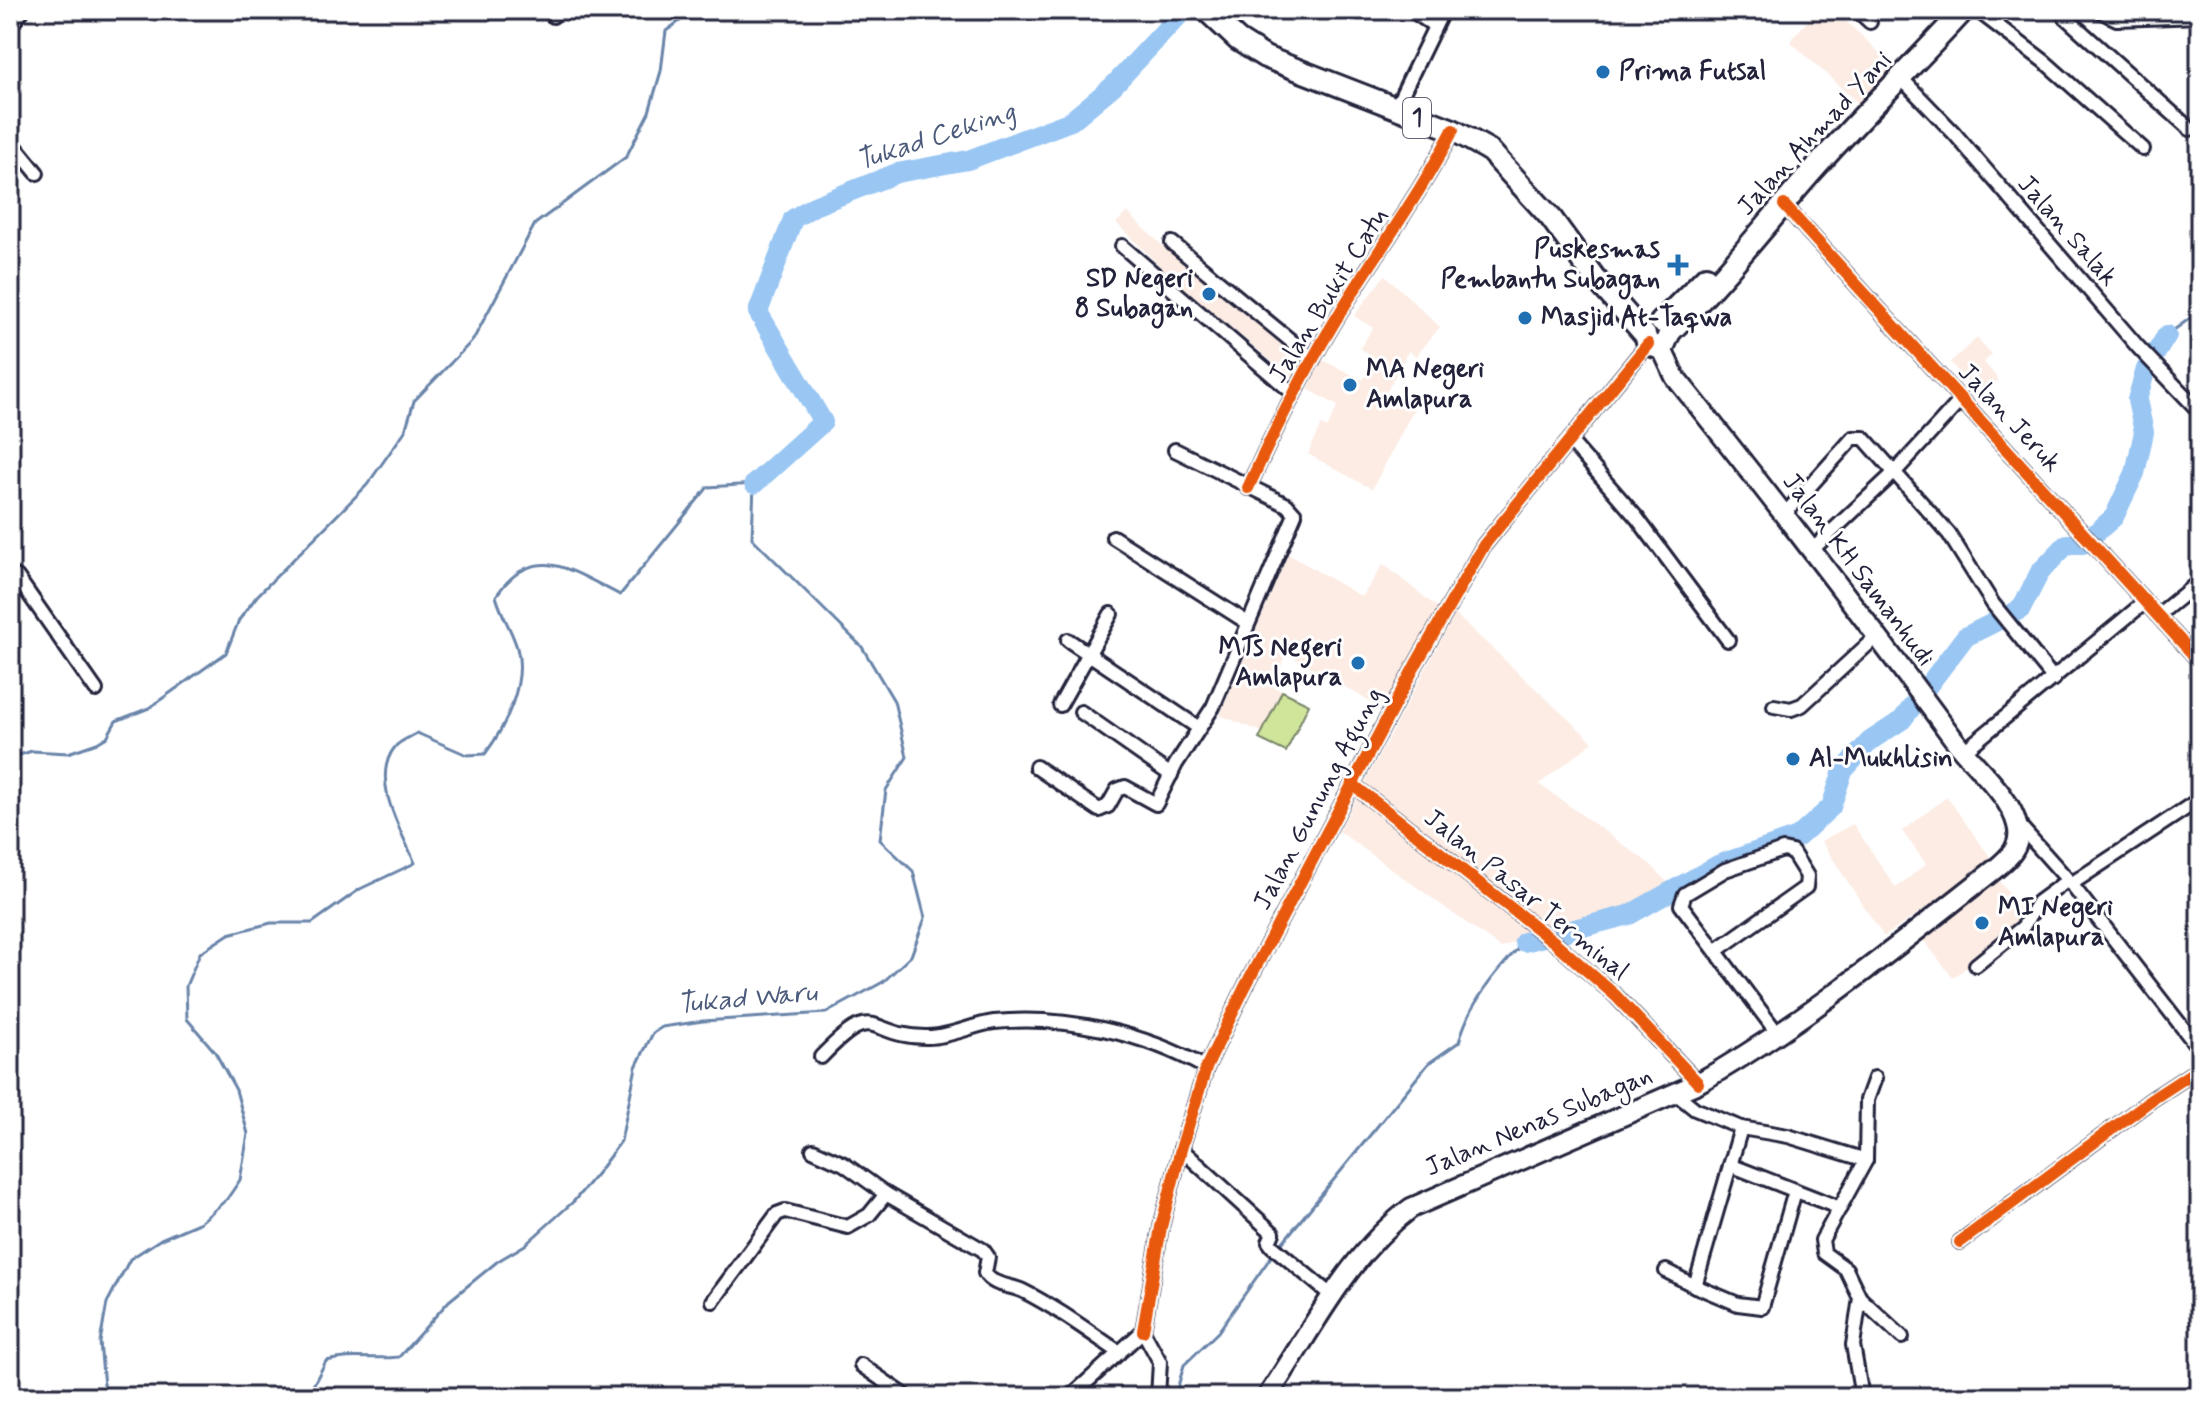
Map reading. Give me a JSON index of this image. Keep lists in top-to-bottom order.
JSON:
{
  "streets": {
    "highway": ["1", "Jalan Ahmad Yani"],
    "main road": ["Jalan KH Samanhudi", "Jalan Nenas Subagan"],
    "street": [
      "Jalan Salak",
      "Jalan Bukit Catu",
      "Jalan Jeruk",
      "Jalan Gunung Agung",
      "Jalan Pasar Terminal"
    ]
  },
  "crossings": [
    ["1", "Jalan Ahmad Yani"],
    ["1", "Jalan Bukit Catu"],
    ["1", "Jalan KH Samanhudi"],
    ["1", "Jalan Gunung Agung"],
    ["Jalan Ahmad Yani", "Jalan Salak"],
    ["Jalan Ahmad Yani", "Jalan Jeruk"],
    ["Jalan Ahmad Yani", "Jalan KH Samanhudi"],
    ["Jalan Ahmad Yani", "Jalan Gunung Agung"],
    ["Jalan KH Samanhudi", "Jalan Gunung Agung"],
    ["Jalan KH Samanhudi", "Jalan Nenas Subagan"],
    ["Jalan Gunung Agung", "Jalan Pasar Terminal"],
    ["Jalan Pasar Terminal", "Jalan Nenas Subagan"]
  ],
  "water": ["Tukad Ceking", "Tukad Waru"],
  "places": {
    "other": [
      "Prima Futsal",
      "SD Negeri 8 Subagan",
      "Masjid At-Taqwa",
      "MA Negeri Amlapura",
      "MTs Negeri Amlapura",
      "Al-Mukhlisin",
      "MI Negeri Amlapura"
    ],
    "health": ["Puskesmas Pembantu Subagan"]
  }
}
